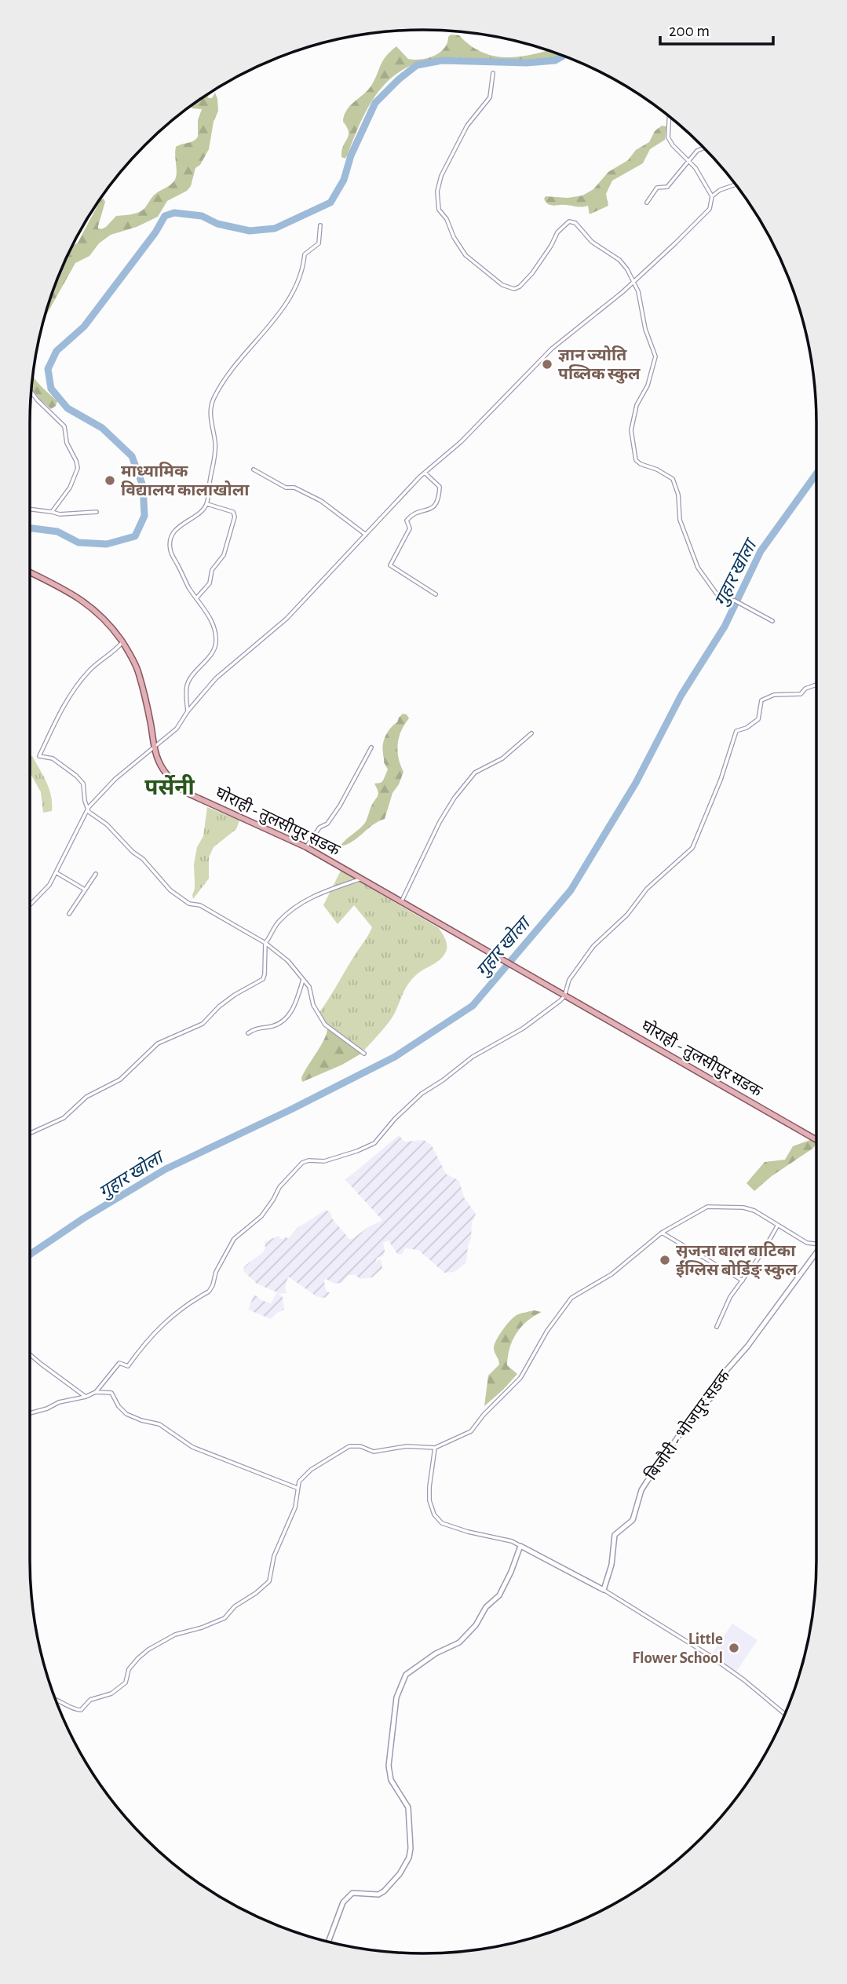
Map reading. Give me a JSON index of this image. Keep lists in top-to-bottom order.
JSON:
{
  "streets": {
    "main road": ["घोराही - तुलसीपुर सडक"],
    "street": ["बिजौरी - भोजपुर सडक"]
  },
  "districts": ["पर्सेनी"],
  "water": ["गुहार खोला"],
  "places": [
    "ज्ञान ज्योति पब्लिक स्कुल",
    "माध्यामिक विद्यालय कालाखोला",
    "सृजना बाल बाटिका ईंग्लिस बोर्डिङ् स्कुल",
    "Little Flower School"
  ],
  "scale_bar": "200 m"
}
